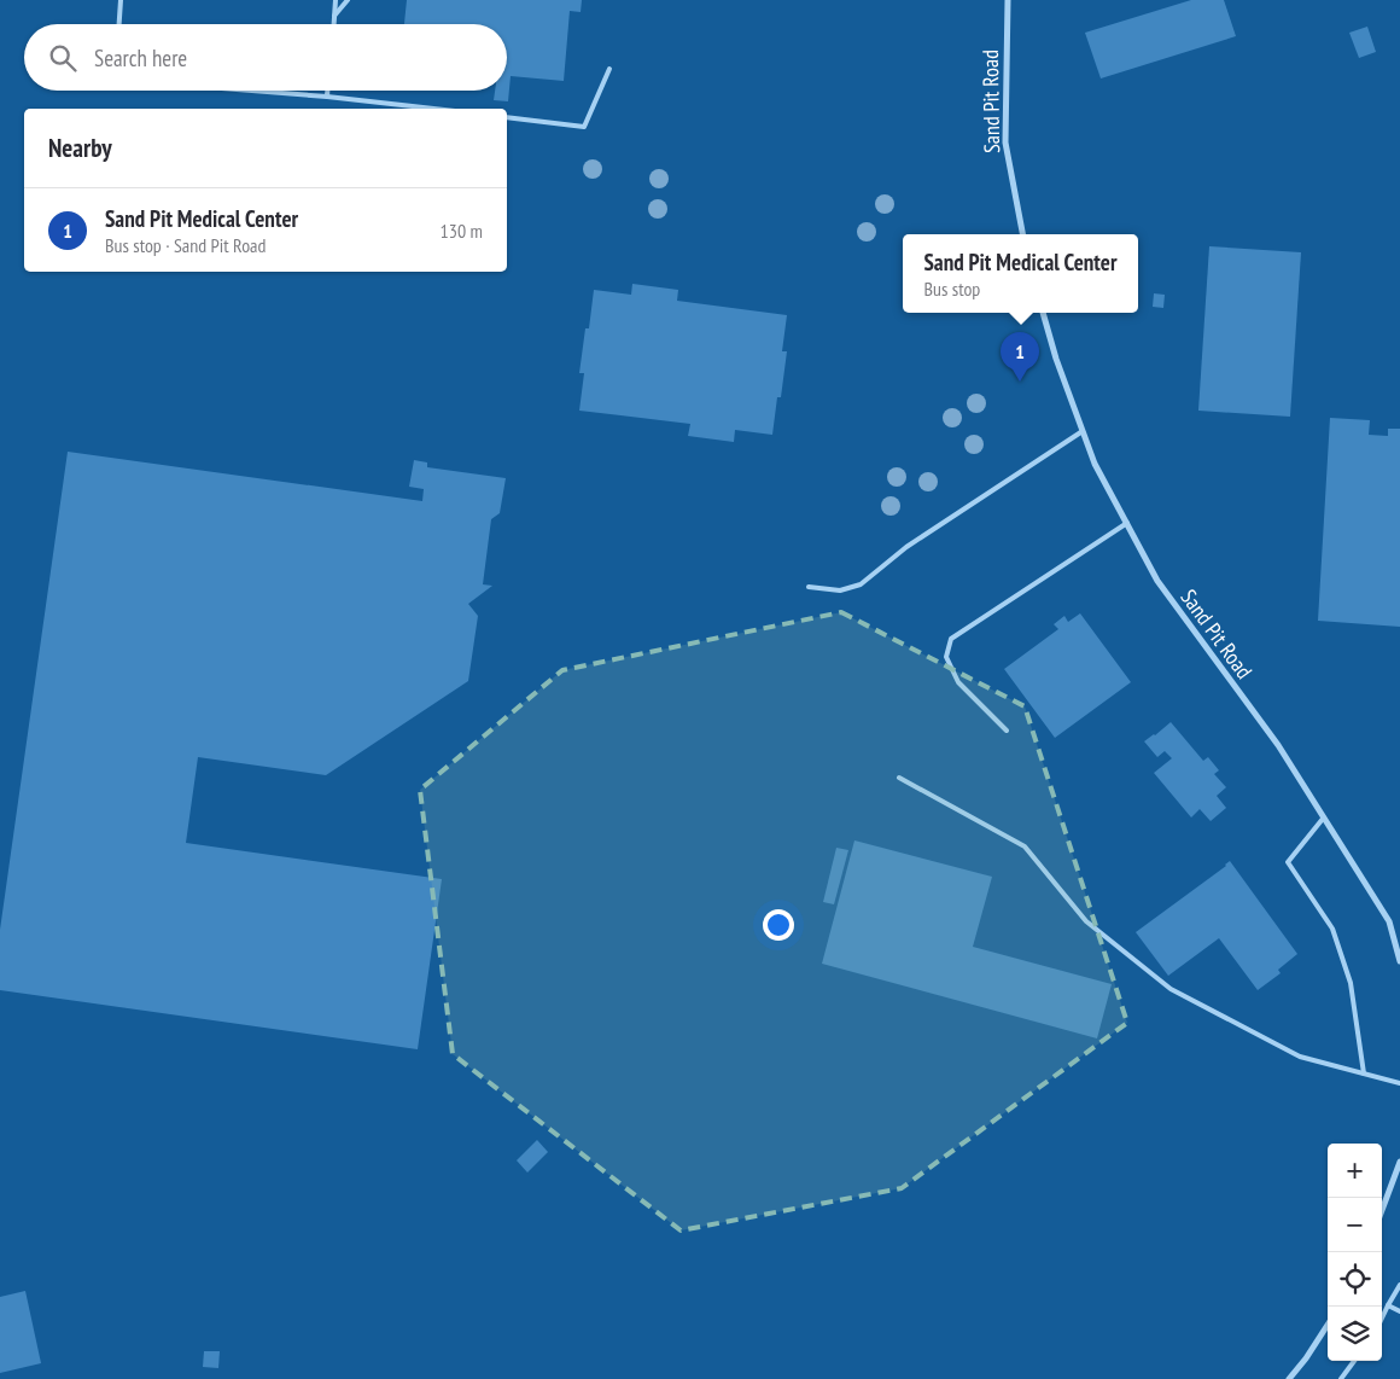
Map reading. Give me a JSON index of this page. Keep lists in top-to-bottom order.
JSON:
{
  "streets": {
    "street": ["Sand Pit Road"]
  },
  "page": {
    "search": "Search here",
    "heading": "Nearby",
    "list": [
      {
        "mark": "1",
        "name": "Sand Pit Medical Center",
        "note": "Bus stop · Sand Pit Road",
        "value": "130 m"
      }
    ],
    "popup": ["Sand Pit Medical Center", "Bus stop"],
    "pins": "1",
    "map_buttons": ["+", "−"]
  }
}
